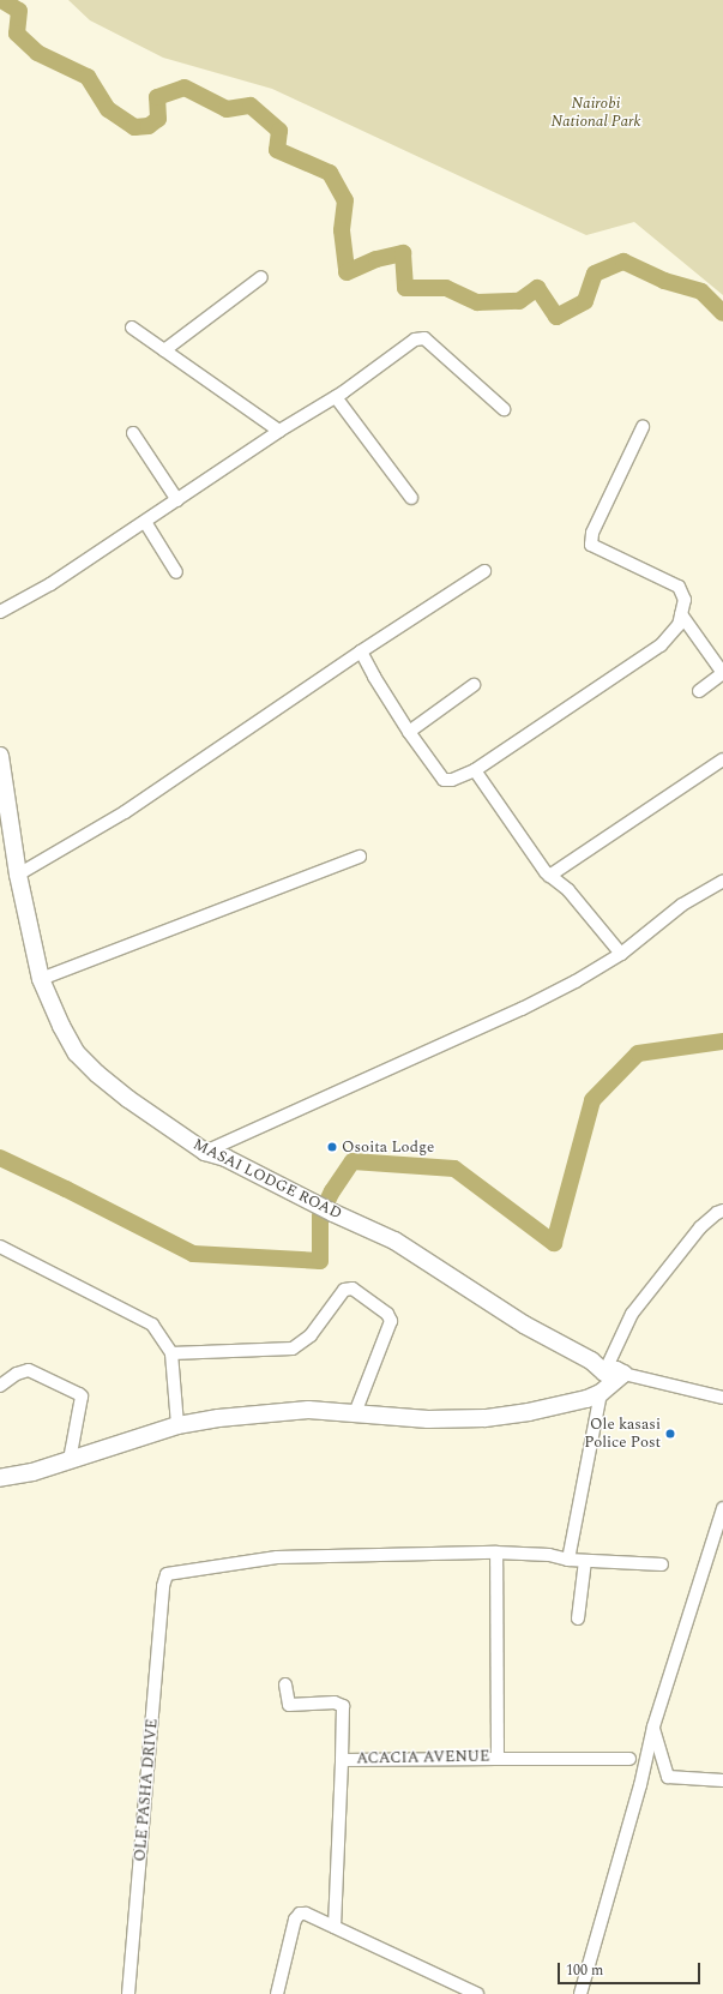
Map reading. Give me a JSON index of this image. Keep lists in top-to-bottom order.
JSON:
{
  "streets": {
    "street": ["MASAI LODGE ROAD", "ACACIA AVENUE", "OLE PASHA DRIVE"]
  },
  "crossings": [
    ["ACACIA AVENUE", "OLE PASHA DRIVE"]
  ],
  "parks": ["Nairobi National Park"],
  "places": ["Osoita Lodge", "Ole kasasi Police Post"],
  "scale_bar": "100 m"
}
